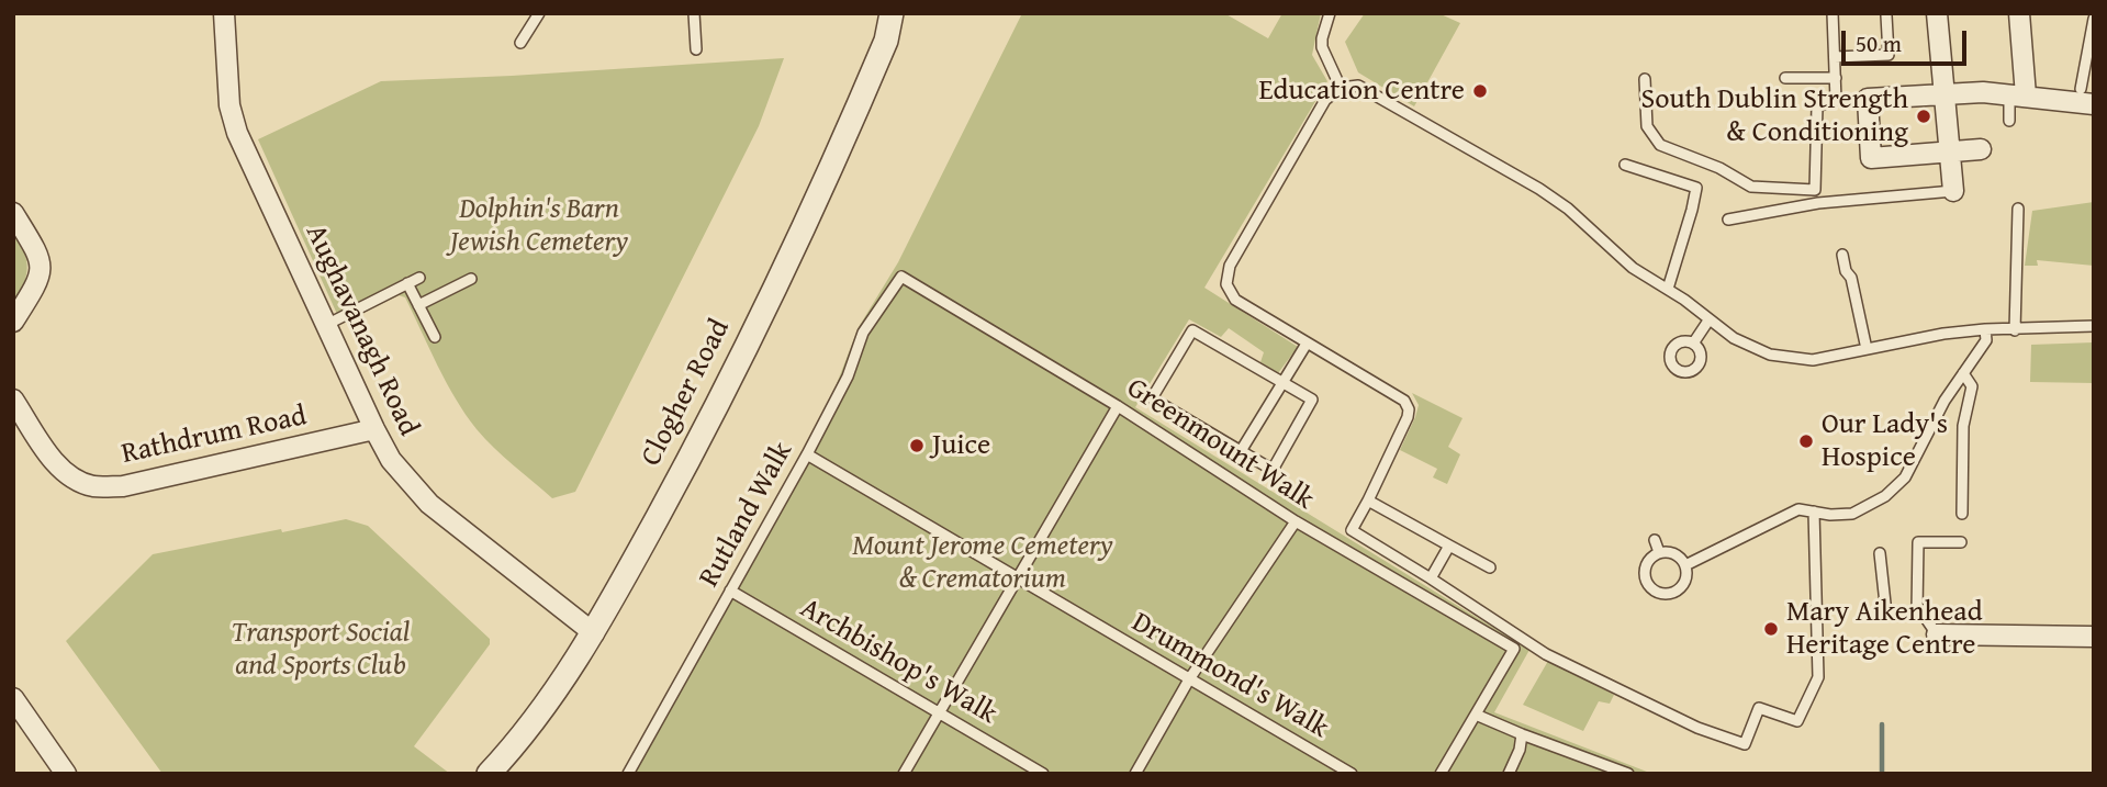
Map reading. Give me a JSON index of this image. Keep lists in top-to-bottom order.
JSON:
{
  "streets": {
    "street": ["Aughavanagh Road", "Clogher Road", "Rathdrum Road"],
    "lane": [
      "Greenmount Walk",
      "Rutland Walk",
      "Archbishop's Walk",
      "Drummond's Walk"
    ]
  },
  "crossings": [
    ["Aughavanagh Road", "Clogher Road"],
    ["Aughavanagh Road", "Rathdrum Road"],
    ["Greenmount Walk", "Rutland Walk"],
    ["Rutland Walk", "Archbishop's Walk"],
    ["Rutland Walk", "Drummond's Walk"]
  ],
  "parks": ["Dolphin's Barn Jewish Cemetery", "Mount Jerome Cemetery & Crematorium", "Transport Social and Sports Club"],
  "places": [
    "Education Centre",
    "South Dublin Strength & Conditioning",
    "Our Lady's Hospice",
    "Juice",
    "Mary Aikenhead Heritage Centre"
  ],
  "scale_bar": "50 m"
}
